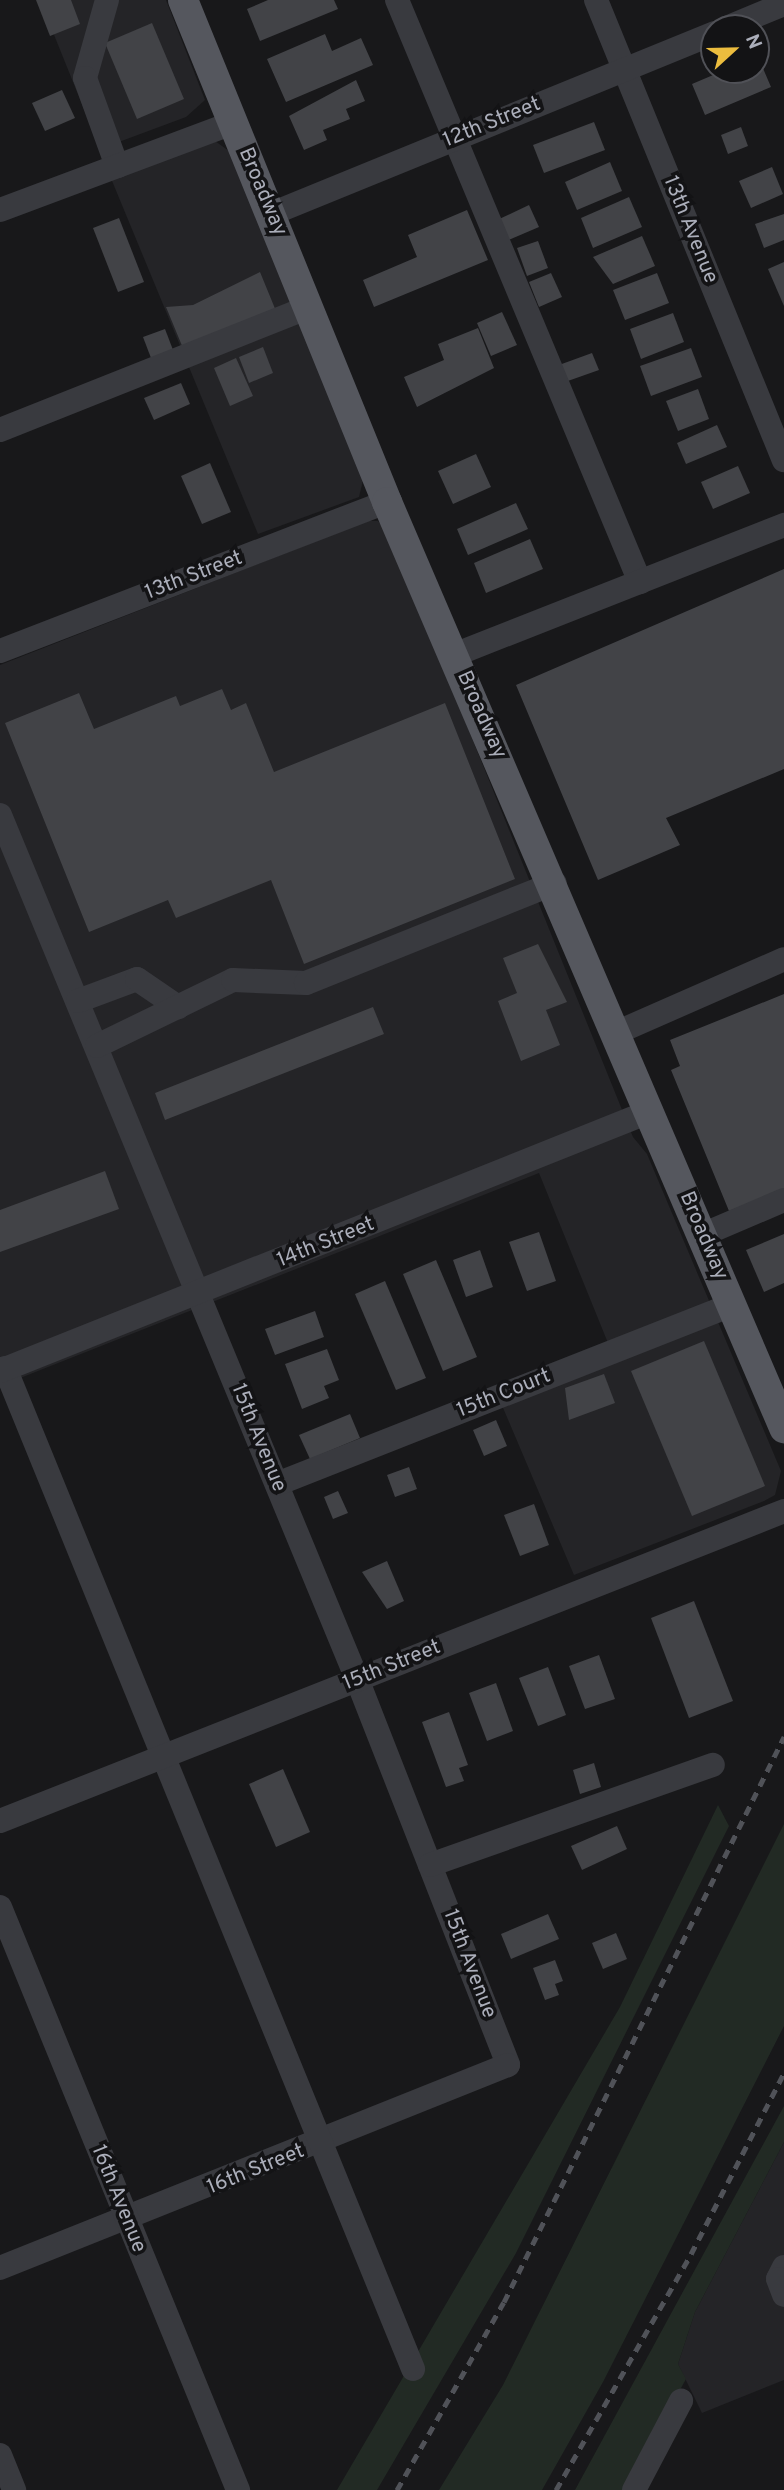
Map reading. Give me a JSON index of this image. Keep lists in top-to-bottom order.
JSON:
{
  "streets": {
    "main road": ["Broadway"],
    "street": [
      "12th Street",
      "13th Avenue",
      "13th Street",
      "14th Street",
      "15th Court",
      "15th Avenue",
      "15th Street",
      "16th Street",
      "16th Avenue"
    ]
  },
  "crossings": [
    ["12th Street", "Broadway"],
    ["12th Street", "13th Avenue"],
    ["Broadway", "13th Street"],
    ["Broadway", "14th Street"],
    ["Broadway", "15th Court"],
    ["14th Street", "15th Avenue"],
    ["15th Court", "15th Avenue"],
    ["15th Avenue", "15th Street"],
    ["15th Avenue", "16th Street"],
    ["16th Street", "16th Avenue"]
  ],
  "north": "right"
}
